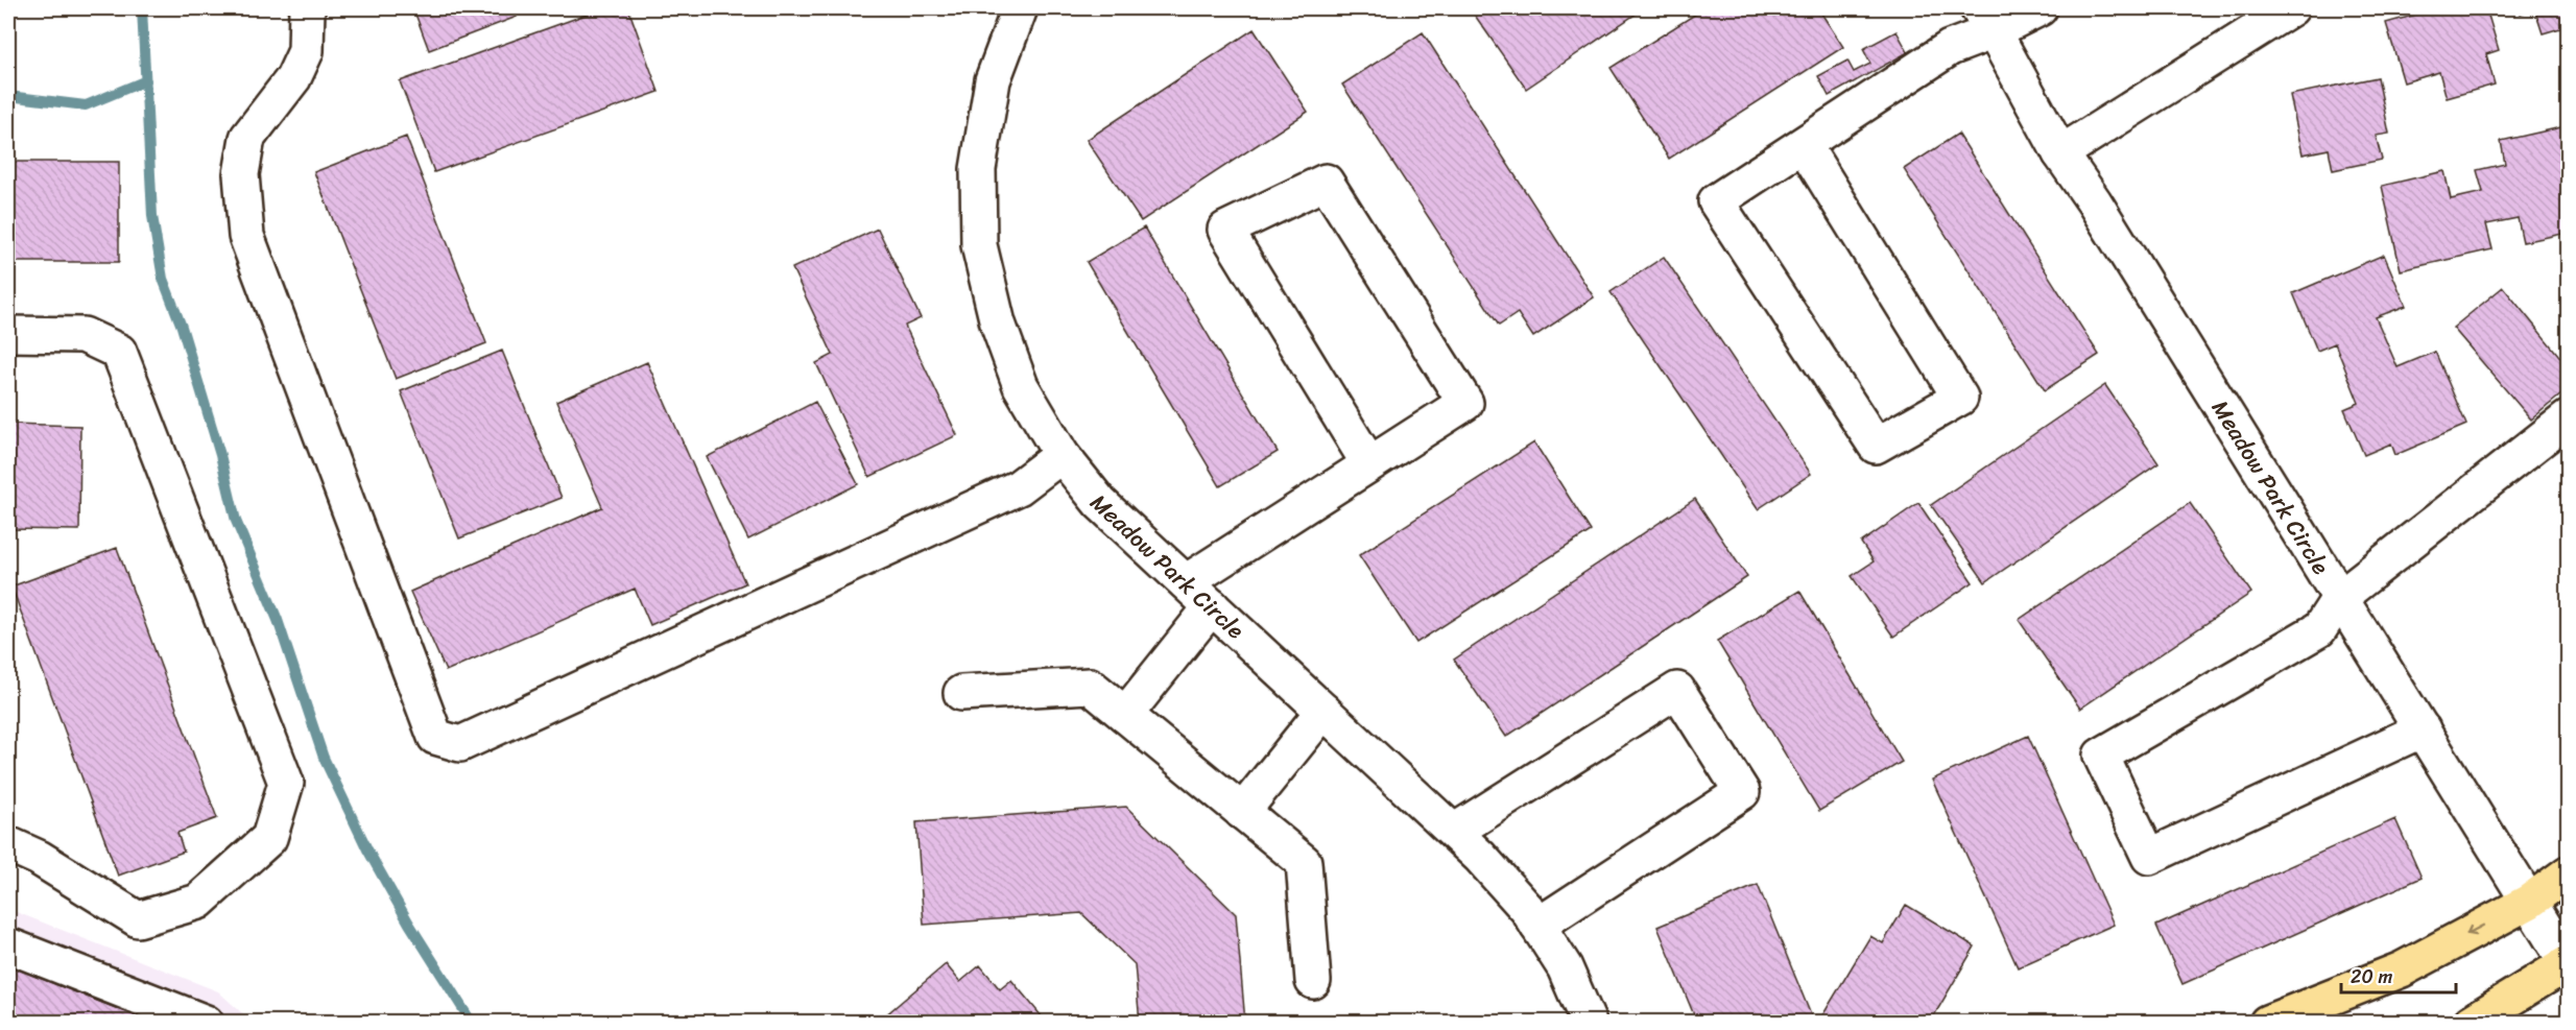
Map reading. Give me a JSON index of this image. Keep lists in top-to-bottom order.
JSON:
{
  "streets": {
    "street": ["Meadow Park Circle"]
  },
  "scale_bar": "20 m"
}
